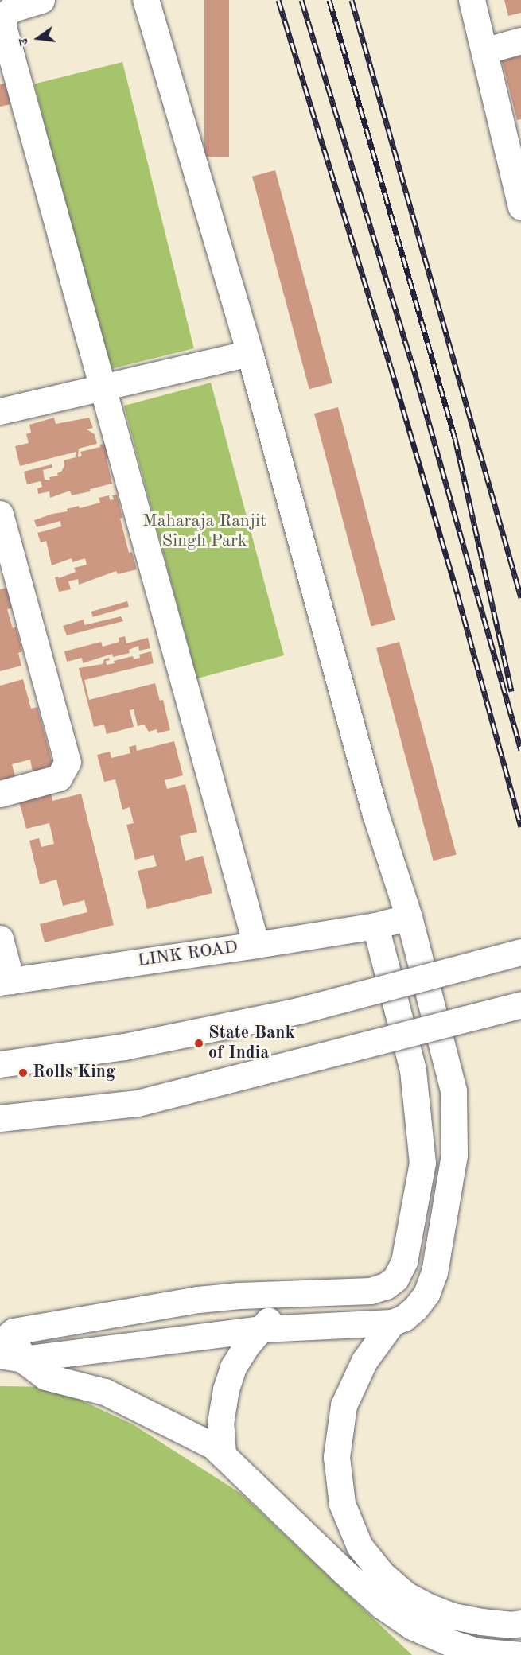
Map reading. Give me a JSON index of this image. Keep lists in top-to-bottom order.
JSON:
{
  "streets": {
    "street": ["LINK ROAD"]
  },
  "parks": ["Maharaja Ranjit Singh Park"],
  "places": ["State Bank of India", "Rolls King"],
  "north": "left"
}
